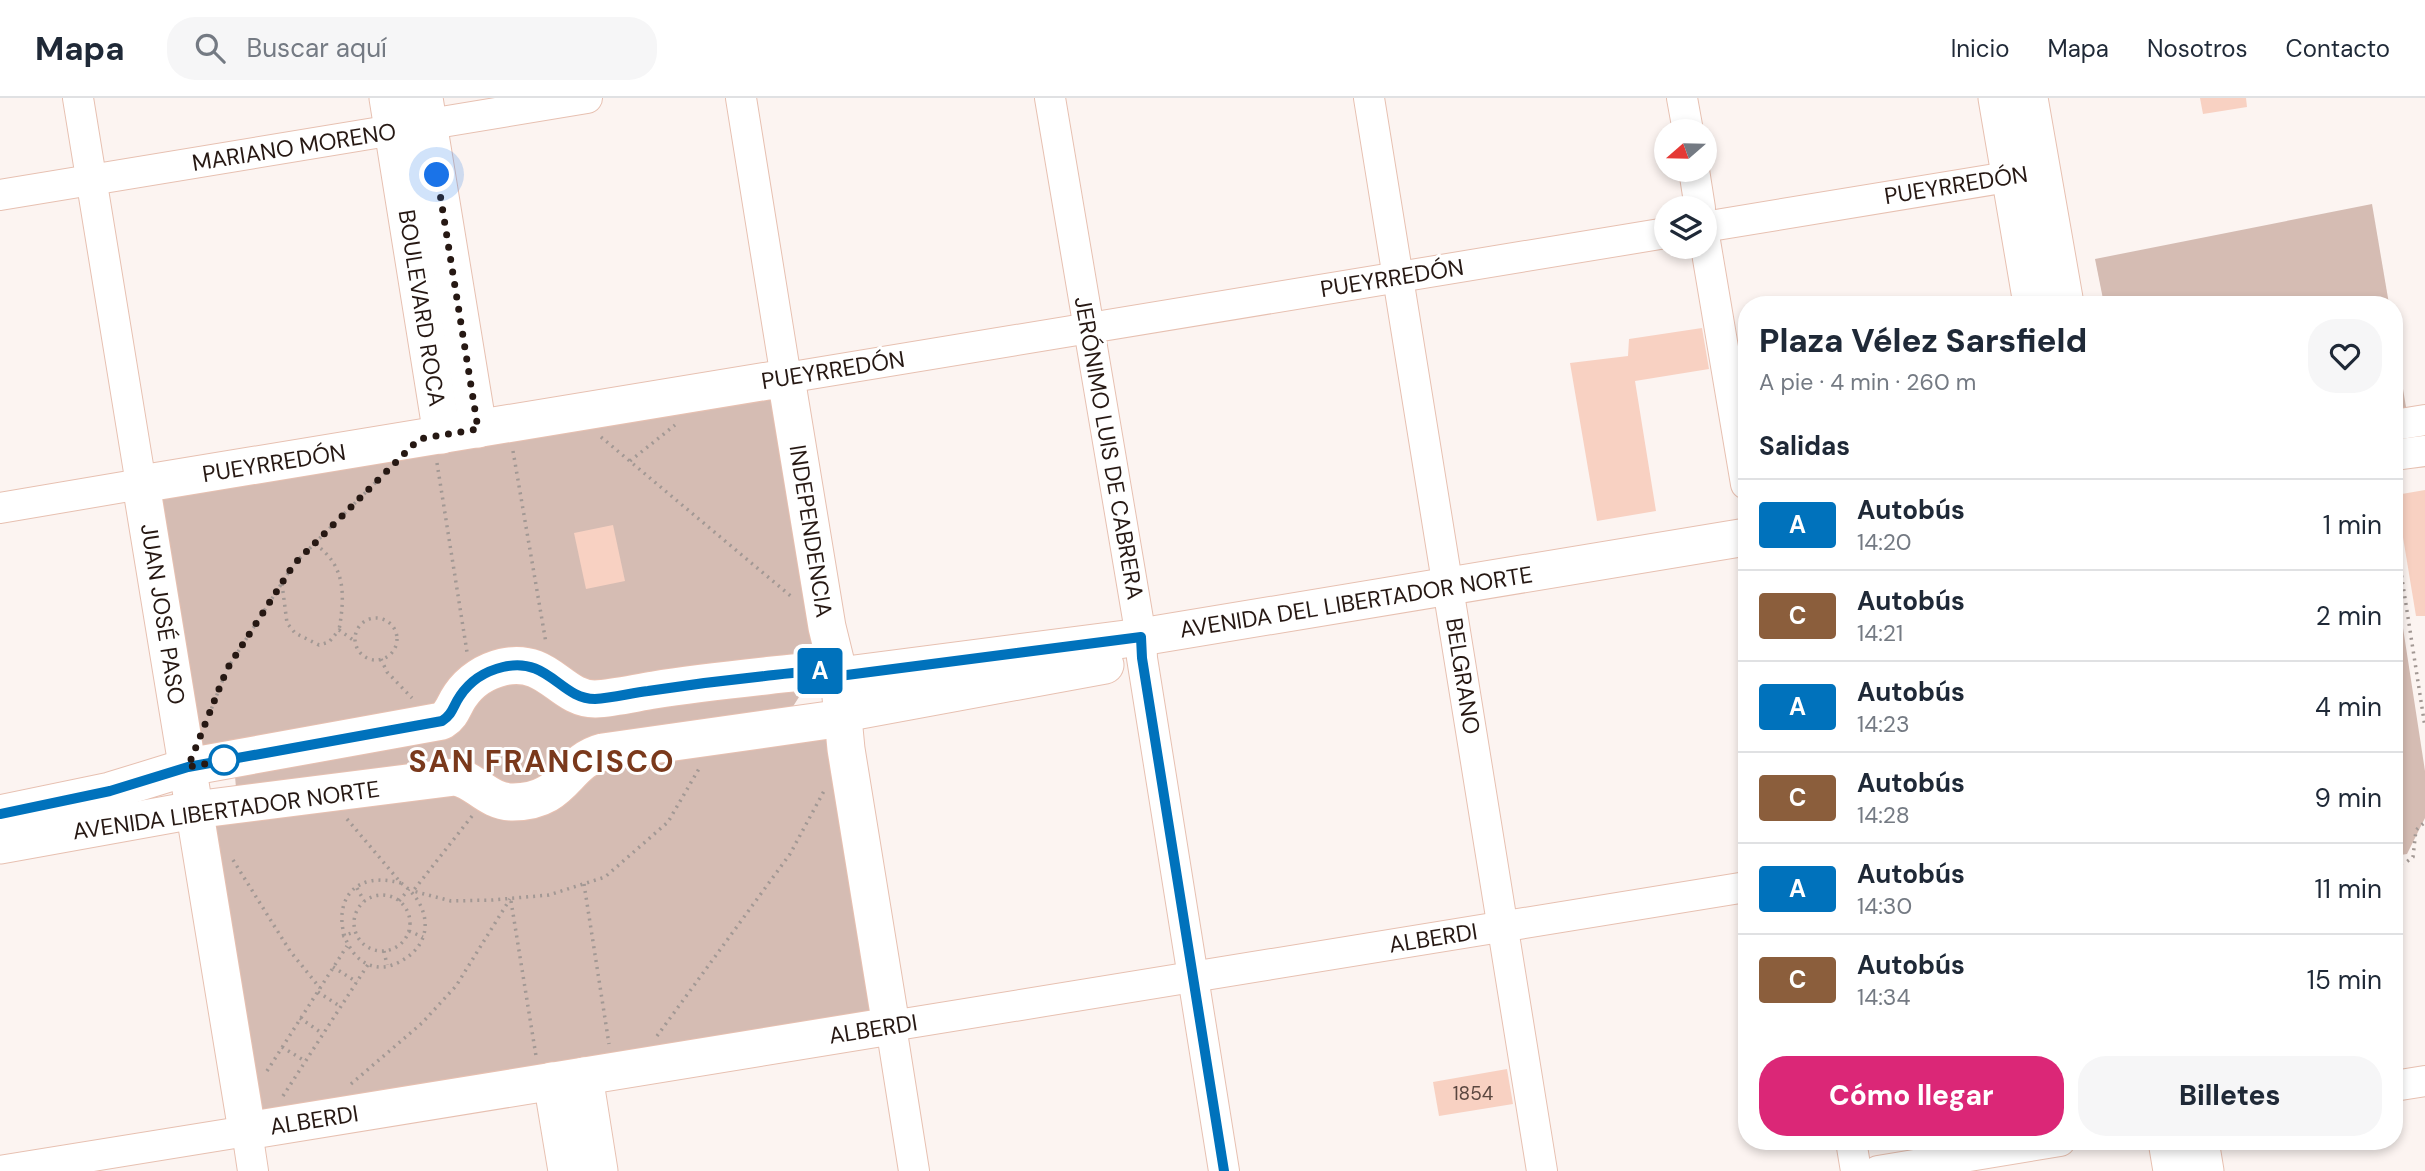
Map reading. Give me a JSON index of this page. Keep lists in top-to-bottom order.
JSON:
{
  "streets": {
    "main road": [
      "PUEYRREDÓN",
      "BOULEVARD ROCA",
      "INDEPENDENCIA",
      "AVENIDA DEL LIBERTADOR NORTE",
      "JUAN JOSÉ PASO",
      "AVENIDA LIBERTADOR NORTE",
      "ALBERDI"
    ],
    "street": ["MARIANO MORENO", "JERÓNIMO LUIS DE CABRERA", "BELGRANO"]
  },
  "crossings": [
    ["MARIANO MORENO", "BOULEVARD ROCA"],
    ["MARIANO MORENO", "JUAN JOSÉ PASO"],
    ["PUEYRREDÓN", "BOULEVARD ROCA"],
    ["PUEYRREDÓN", "JERÓNIMO LUIS DE CABRERA"],
    ["PUEYRREDÓN", "INDEPENDENCIA"],
    ["PUEYRREDÓN", "JUAN JOSÉ PASO"],
    ["PUEYRREDÓN", "BELGRANO"],
    ["JERÓNIMO LUIS DE CABRERA", "AVENIDA DEL LIBERTADOR NORTE"],
    ["JERÓNIMO LUIS DE CABRERA", "ALBERDI"],
    ["INDEPENDENCIA", "AVENIDA DEL LIBERTADOR NORTE"],
    ["INDEPENDENCIA", "AVENIDA LIBERTADOR NORTE"],
    ["INDEPENDENCIA", "ALBERDI"],
    ["AVENIDA DEL LIBERTADOR NORTE", "BELGRANO"],
    ["AVENIDA DEL LIBERTADOR NORTE", "AVENIDA LIBERTADOR NORTE"],
    ["JUAN JOSÉ PASO", "AVENIDA LIBERTADOR NORTE"],
    ["JUAN JOSÉ PASO", "ALBERDI"],
    ["BELGRANO", "ALBERDI"]
  ],
  "districts": ["SAN FRANCISCO"],
  "lines": ["bus line A"],
  "house_numbers": ["1854"],
  "north": "left",
  "page": {
    "header": "Mapa",
    "search": "Buscar aquí",
    "nav": [
      "Inicio",
      "Mapa",
      "Nosotros",
      "Contacto"
    ],
    "on_map": "A",
    "heading": [
      ["Plaza Vélez Sarsfield", "A pie · 4 min · 260 m"],
      "Salidas"
    ],
    "list": [
      {
        "mark": "A",
        "name": "Autobús",
        "note": "14:20",
        "value": "1 min"
      },
      {
        "mark": "C",
        "name": "Autobús",
        "note": "14:21",
        "value": "2 min"
      },
      {
        "mark": "A",
        "name": "Autobús",
        "note": "14:23",
        "value": "4 min"
      },
      {
        "mark": "C",
        "name": "Autobús",
        "note": "14:28",
        "value": "9 min"
      },
      {
        "mark": "A",
        "name": "Autobús",
        "note": "14:30",
        "value": "11 min"
      },
      {
        "mark": "C",
        "name": "Autobús",
        "note": "14:34",
        "value": "15 min"
      }
    ],
    "buttons": ["Cómo llegar", "Billetes"]
  }
}
